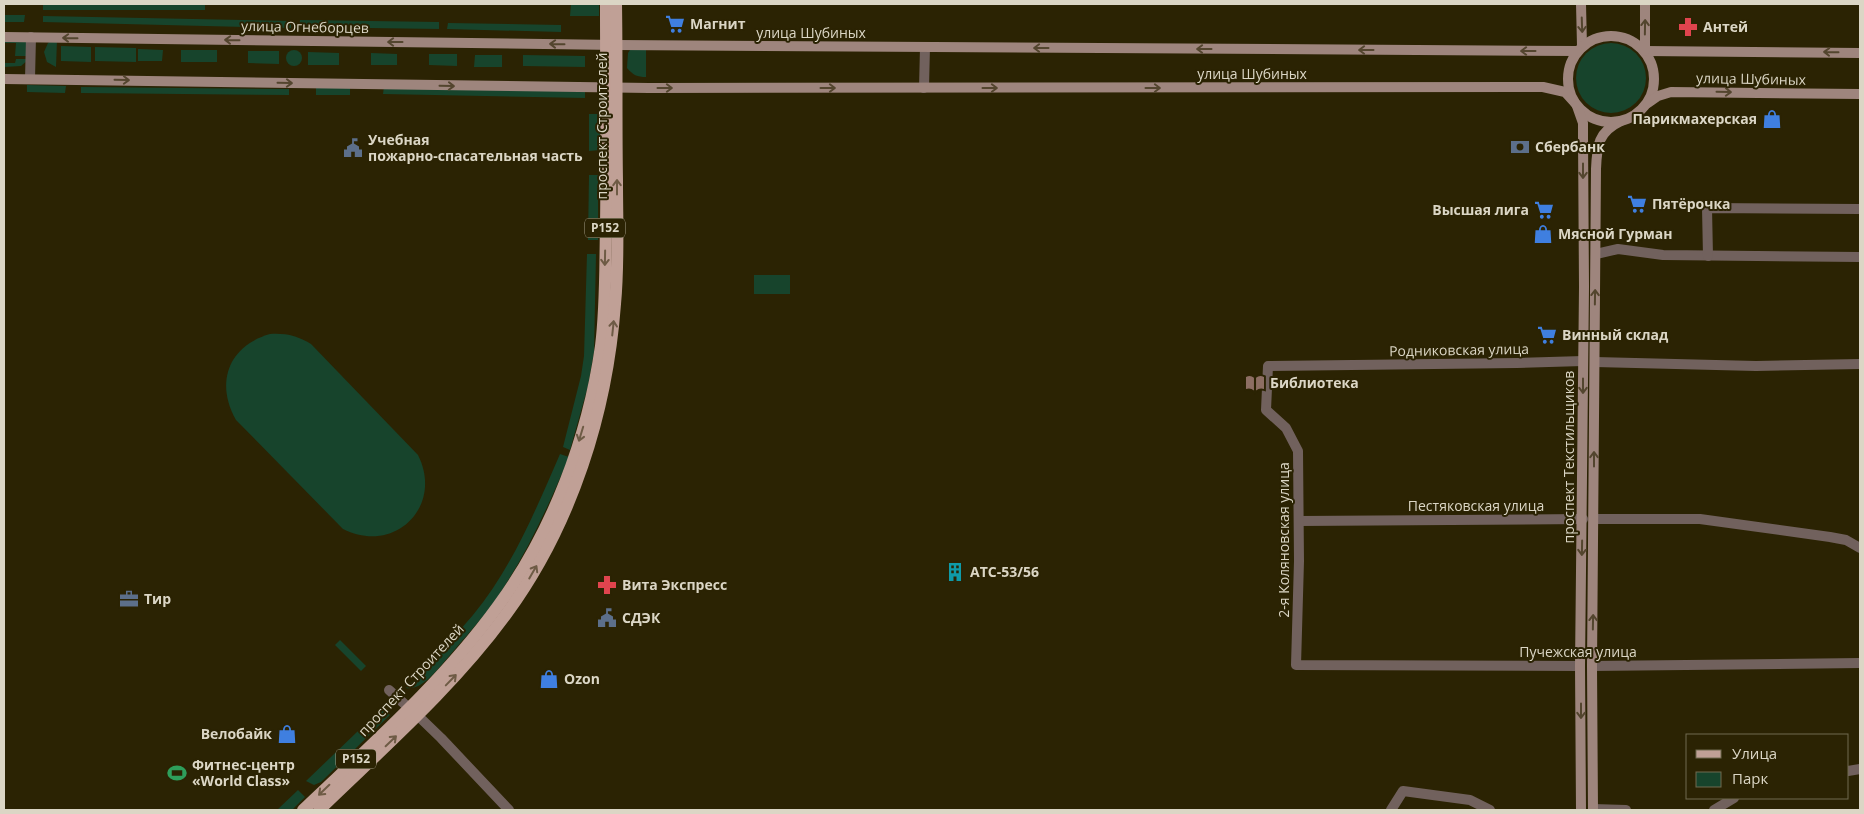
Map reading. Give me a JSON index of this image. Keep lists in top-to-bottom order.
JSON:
{
  "streets": {
    "main road": [
      "улица Огнеборцев",
      "улица Шубиных",
      "проспект Строителей",
      "Р152",
      "проспект Текстильщиков"
    ],
    "street": [
      "Родниковская улица",
      "Пестяковская улица",
      "2-я Коляновская улица",
      "Пучежская улица"
    ]
  },
  "crossings": [
    ["улица Огнеборцев", "улица Шубиных"],
    ["улица Огнеборцев", "проспект Строителей"],
    ["улица Шубиных", "проспект Строителей"],
    ["улица Шубиных", "проспект Текстильщиков"],
    ["Родниковская улица", "проспект Текстильщиков"],
    ["Родниковская улица", "2-я Коляновская улица"],
    ["проспект Текстильщиков", "Пестяковская улица"],
    ["проспект Текстильщиков", "Пучежская улица"],
    ["Пестяковская улица", "2-я Коляновская улица"],
    ["2-я Коляновская улица", "Пучежская улица"]
  ],
  "places": {
    "supermarket": [
      "Магнит",
      "Пятёрочка",
      "Высшая лига",
      "Винный склад"
    ],
    "pharmacy": ["Антей", "Вита Экспресс"],
    "shop": [
      "Парикмахерская",
      "Мясной Гурман",
      "Ozon",
      "Велобайк"
    ],
    "bank": ["Сбербанк"],
    "public building": ["Учебная пожарно-спасательная часть", "СДЭК"],
    "library": ["Библиотека"],
    "building": ["АТС-53/56"],
    "office": ["Тир"],
    "sports": ["Фитнес-центр «World Class»"]
  },
  "legend": ["Улица", "Парк"]
}
